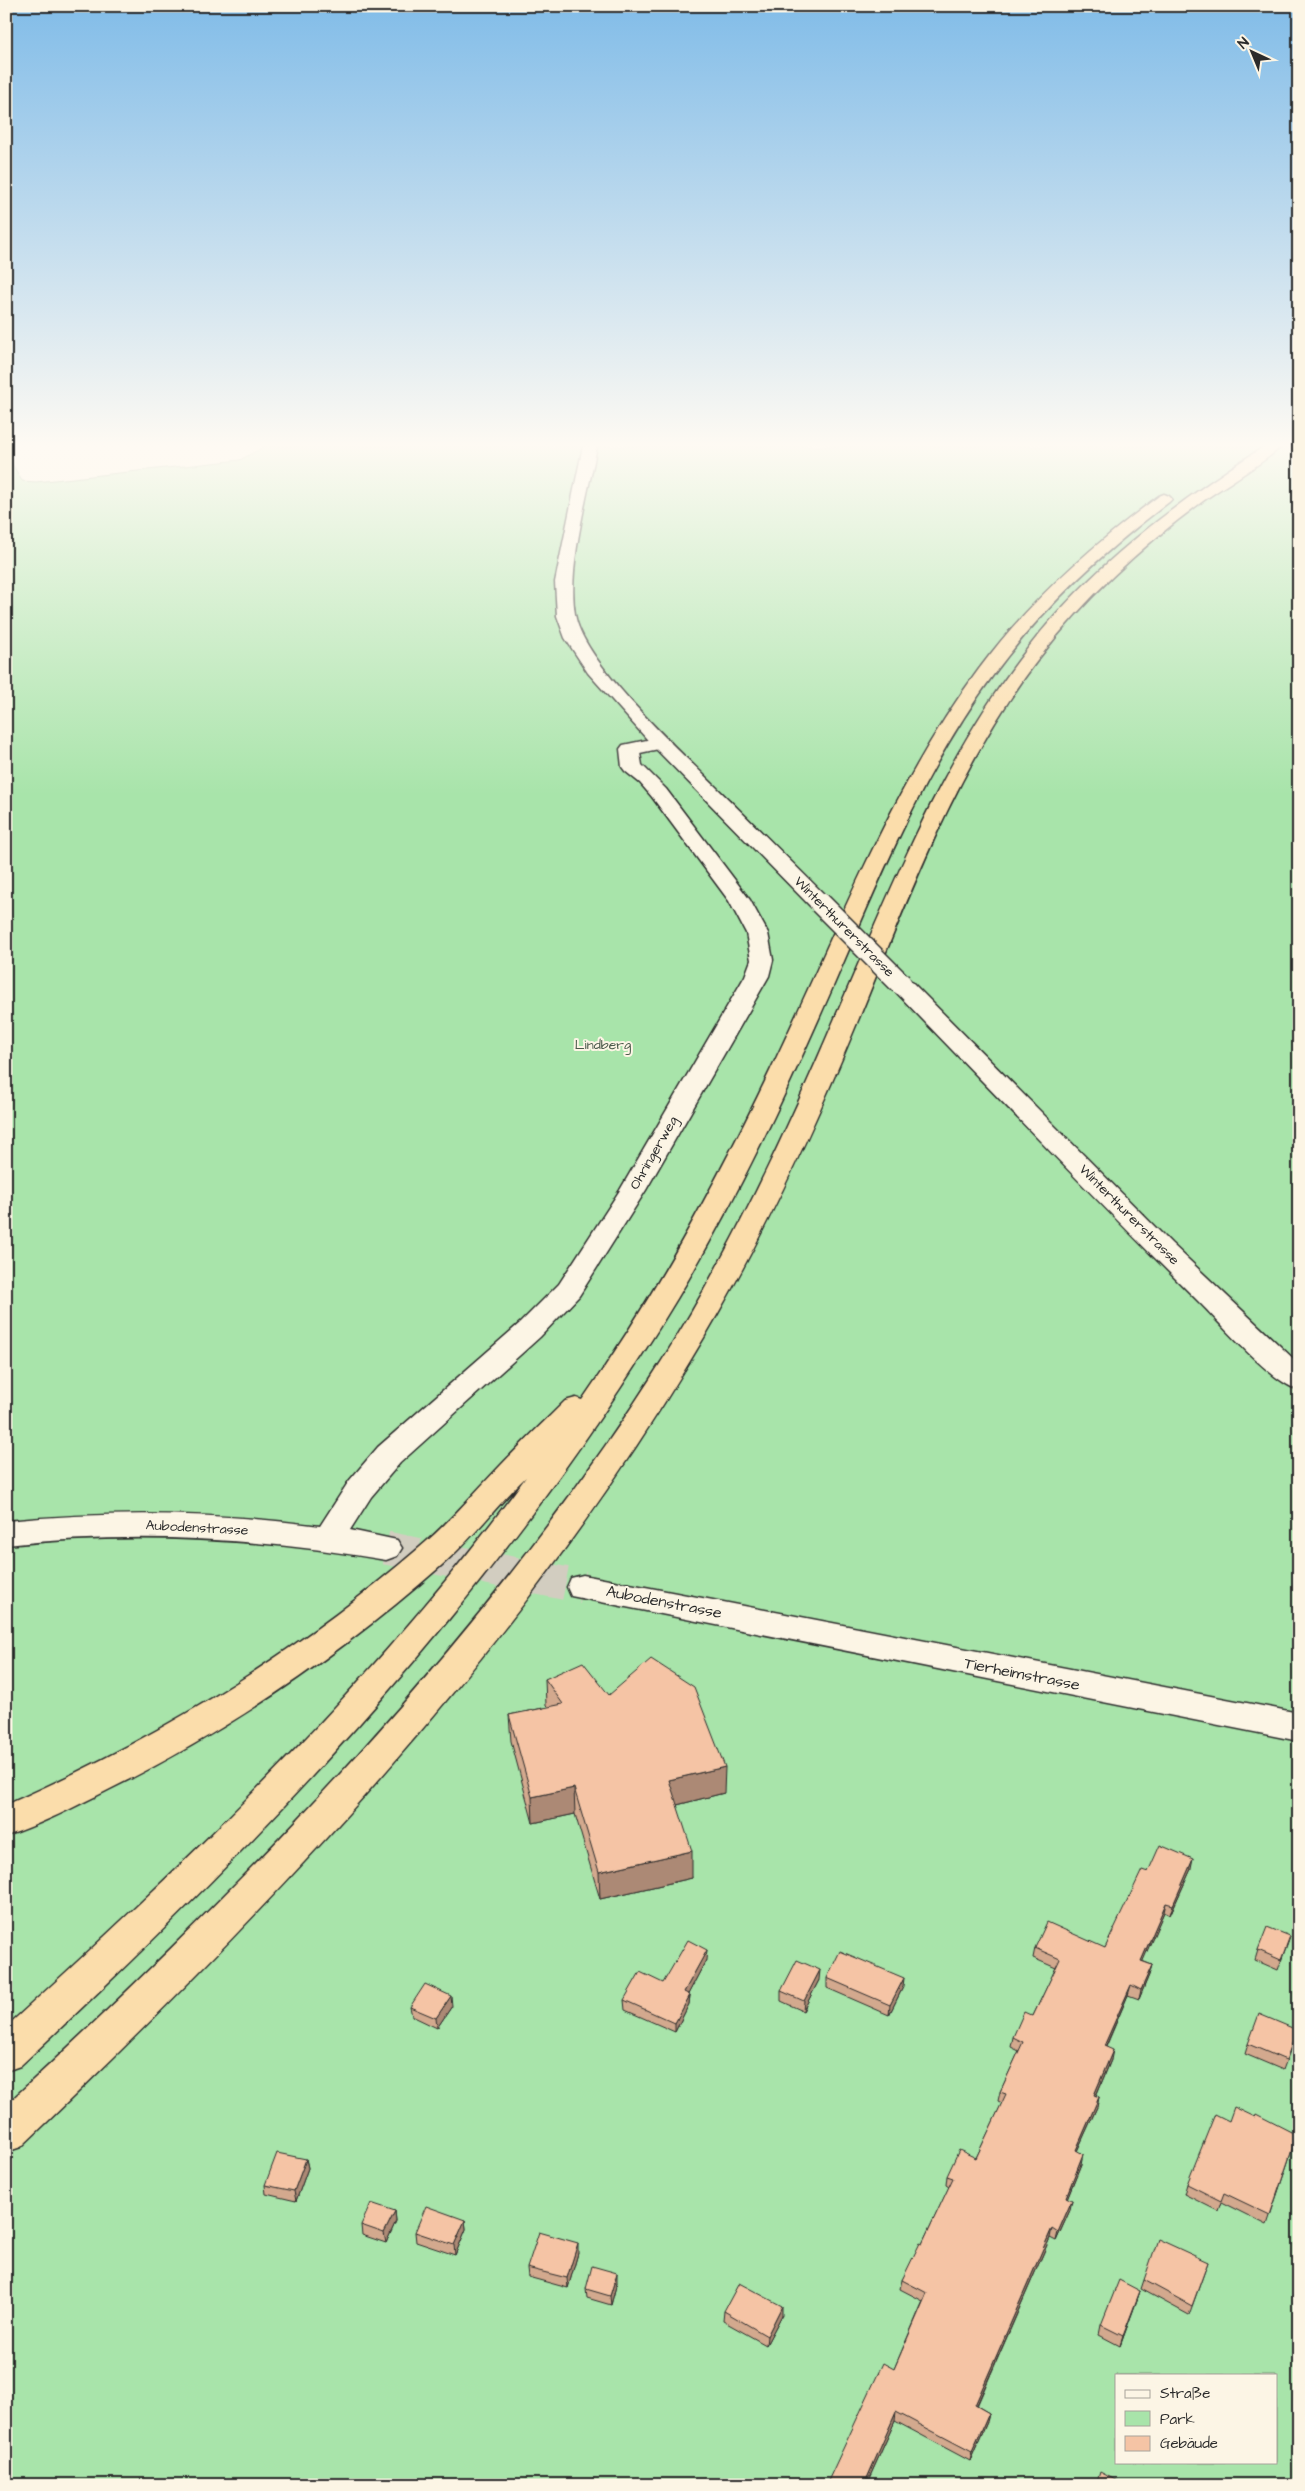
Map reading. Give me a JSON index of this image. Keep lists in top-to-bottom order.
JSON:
{
  "streets": {
    "main road": [
      "Winterthurerstrasse",
      "Ohringerweg",
      "Aubodenstrasse",
      "Tierheimstrasse"
    ]
  },
  "crossings": [
    ["Winterthurerstrasse", "Ohringerweg"],
    ["Ohringerweg", "Aubodenstrasse"],
    ["Aubodenstrasse", "Tierheimstrasse"]
  ],
  "parks": ["Lindberg"],
  "legend": ["Straße", "Park", "Gebäude"],
  "north": "top left"
}
